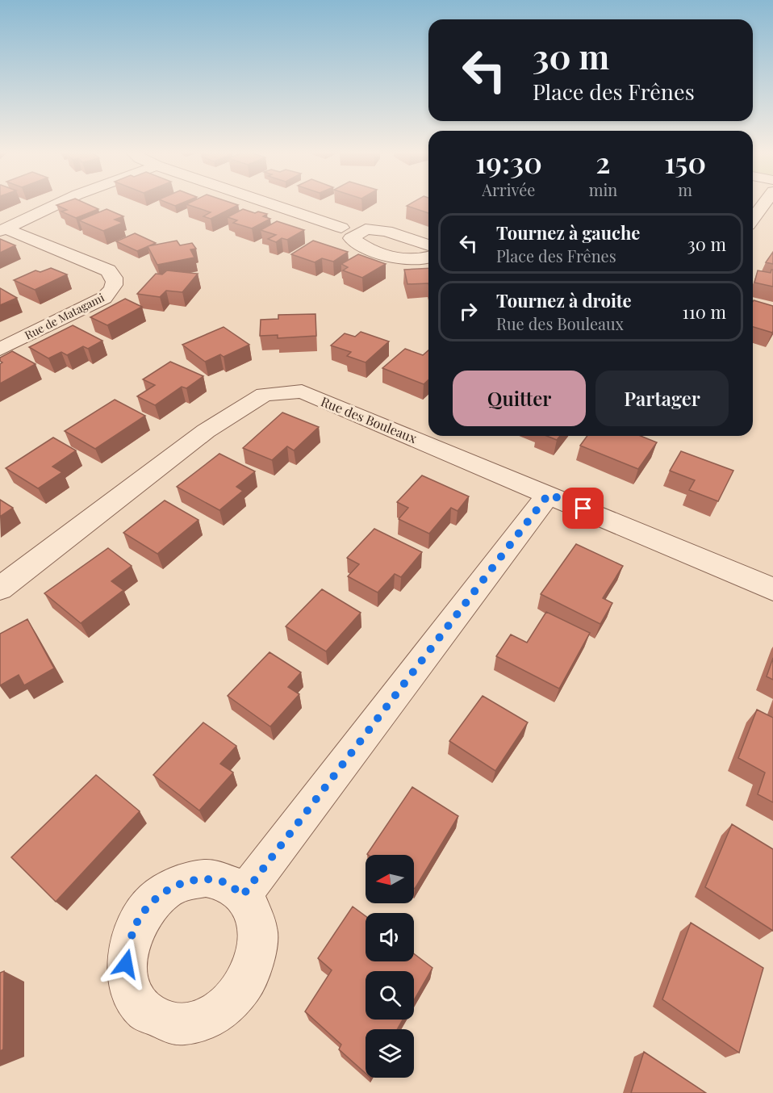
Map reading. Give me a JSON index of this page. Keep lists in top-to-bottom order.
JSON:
{
  "streets": {
    "street": ["Rue de Matagami", "Rue des Bouleaux"]
  },
  "north": "left",
  "page": {
    "turn": ["30 m", "Place des Frênes"],
    "eta": [
      "19:30",
      "Arrivée",
      "2",
      "min",
      "150",
      "m"
    ],
    "list": [
      {
        "name": "Tournez à gauche",
        "note": "Place des Frênes",
        "value": "30 m"
      },
      {
        "name": "Tournez à droite",
        "note": "Rue des Bouleaux",
        "value": "110 m"
      }
    ],
    "buttons": ["Quitter", "Partager"]
  }
}
